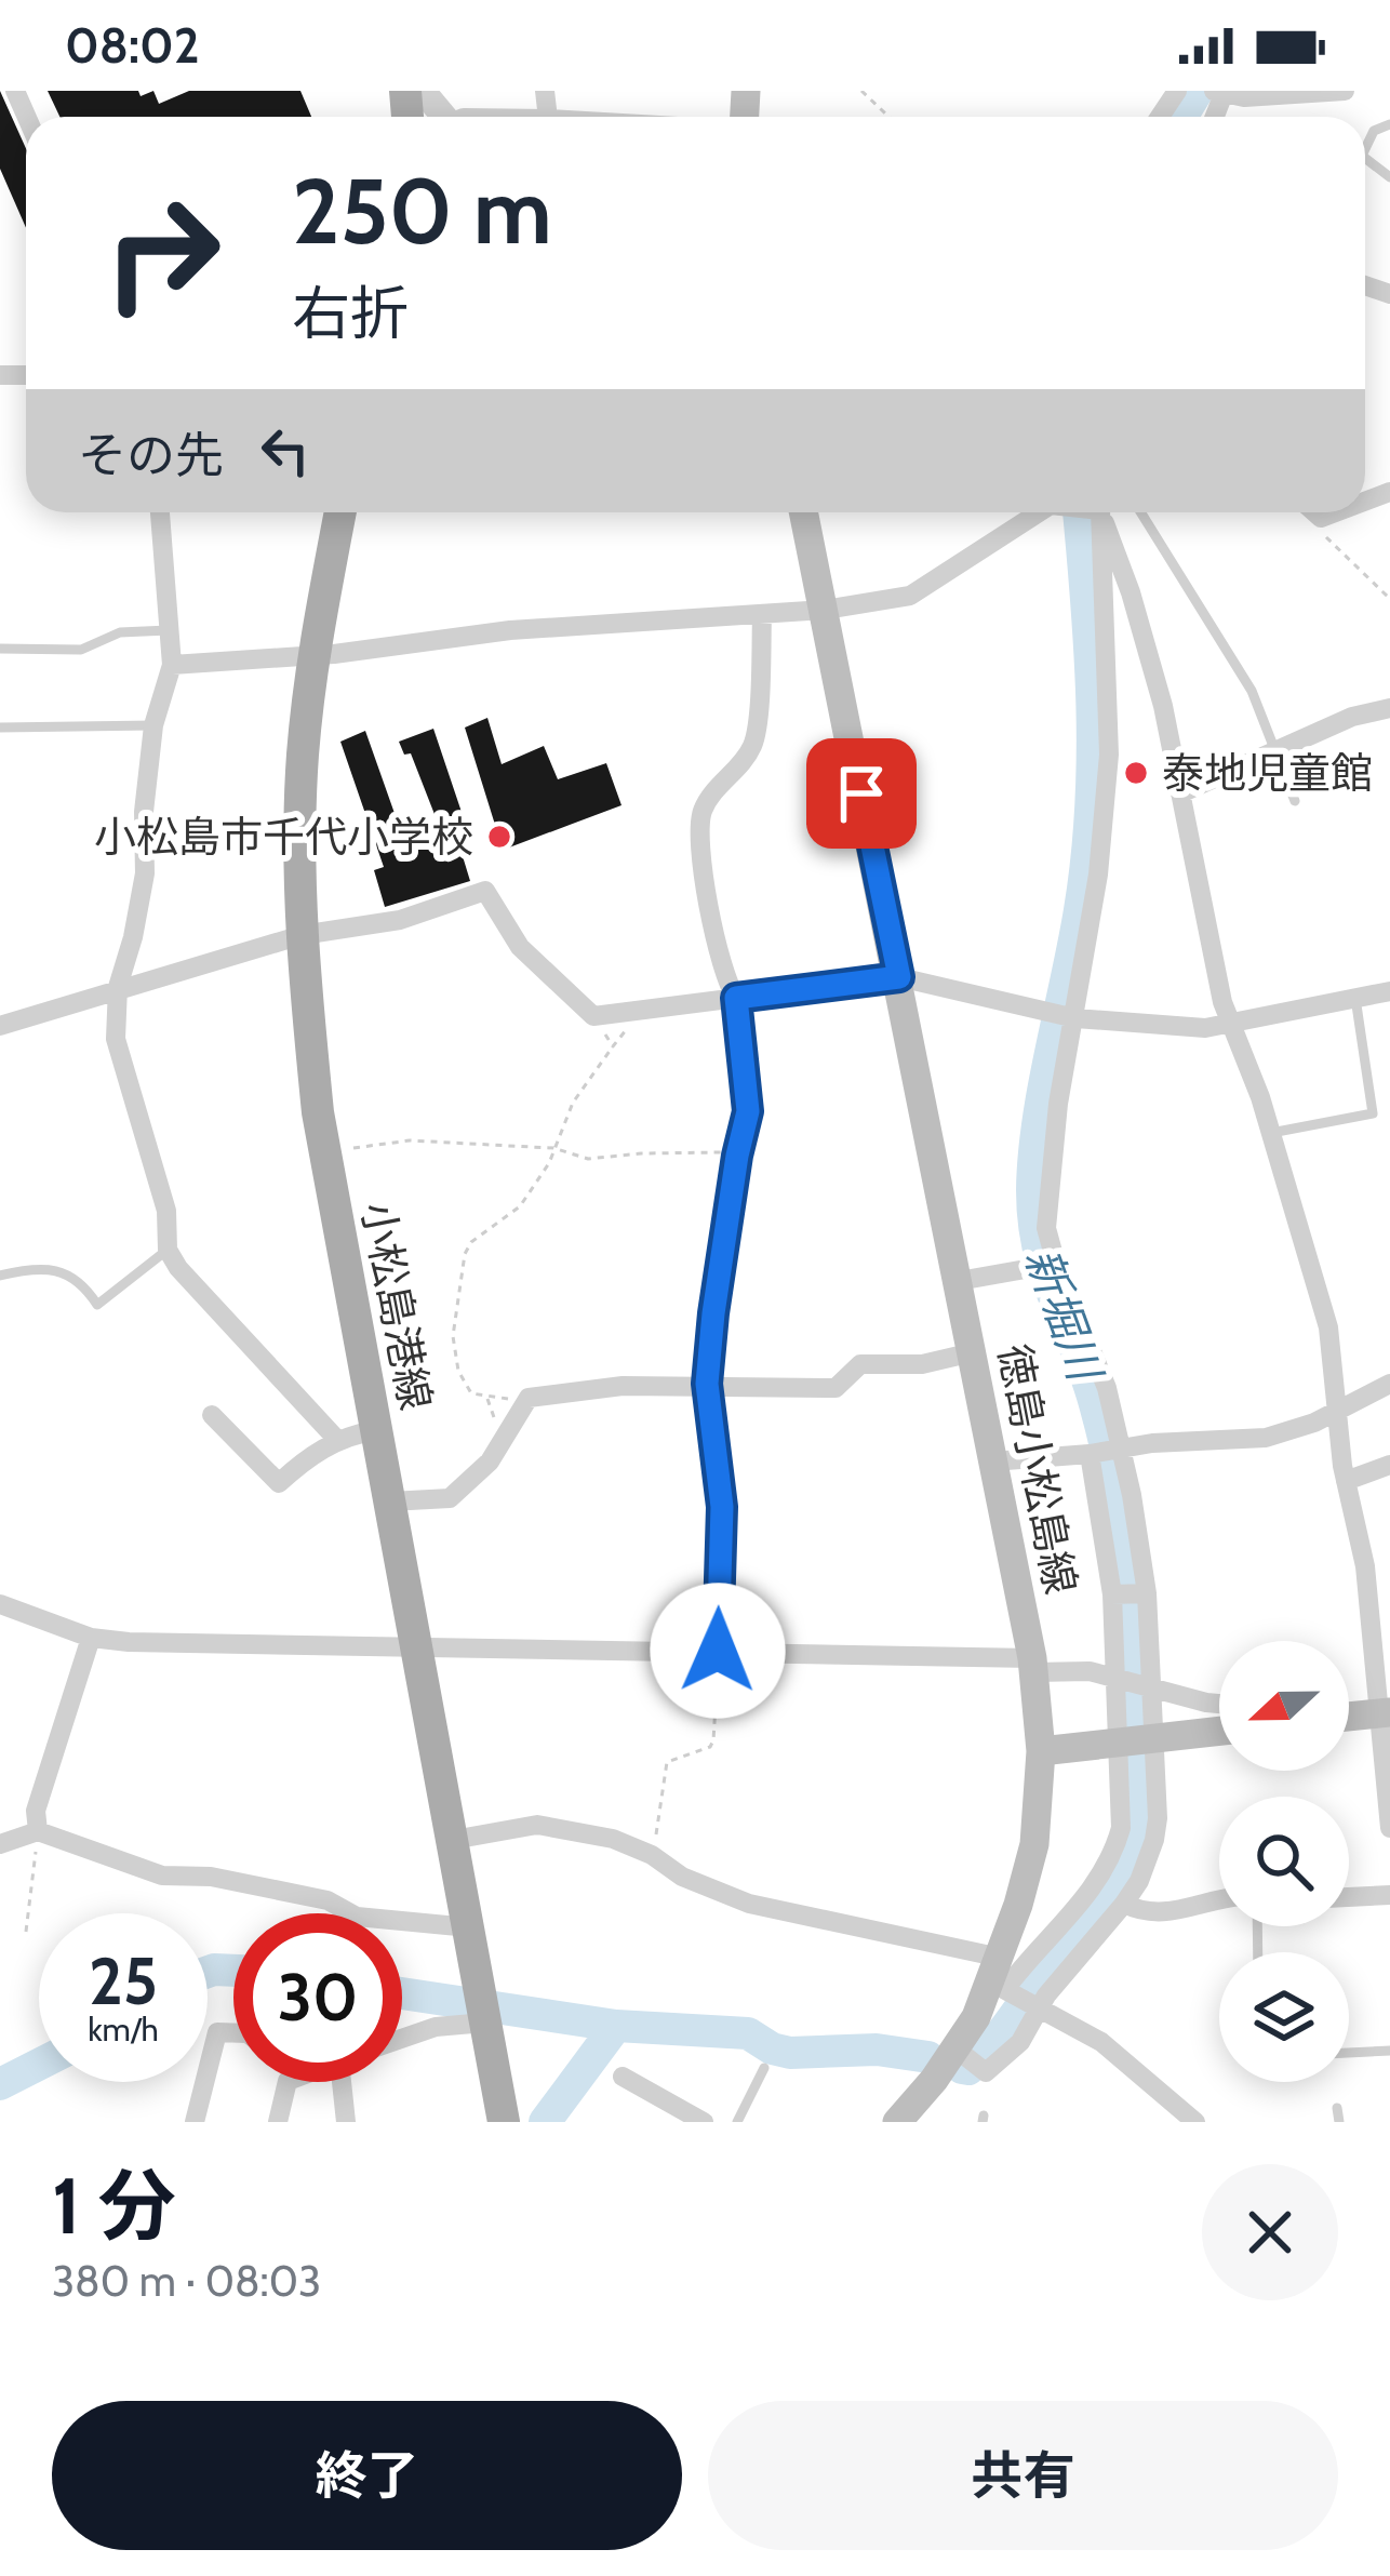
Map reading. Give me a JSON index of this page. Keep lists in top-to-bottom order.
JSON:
{
  "streets": {
    "main road": ["小松島港線", "徳島小松島線"]
  },
  "water": ["新堀川"],
  "places": ["泰地児童館", "小松島市千代小学校"],
  "north": "left",
  "page": {
    "status": "08:02",
    "turn": ["250 m", "右折"],
    "then": "その先",
    "speed": "25 km/h",
    "limit": "30",
    "heading": ["1 分", "380 m · 08:03"],
    "buttons": ["終了", "共有"]
  }
}
